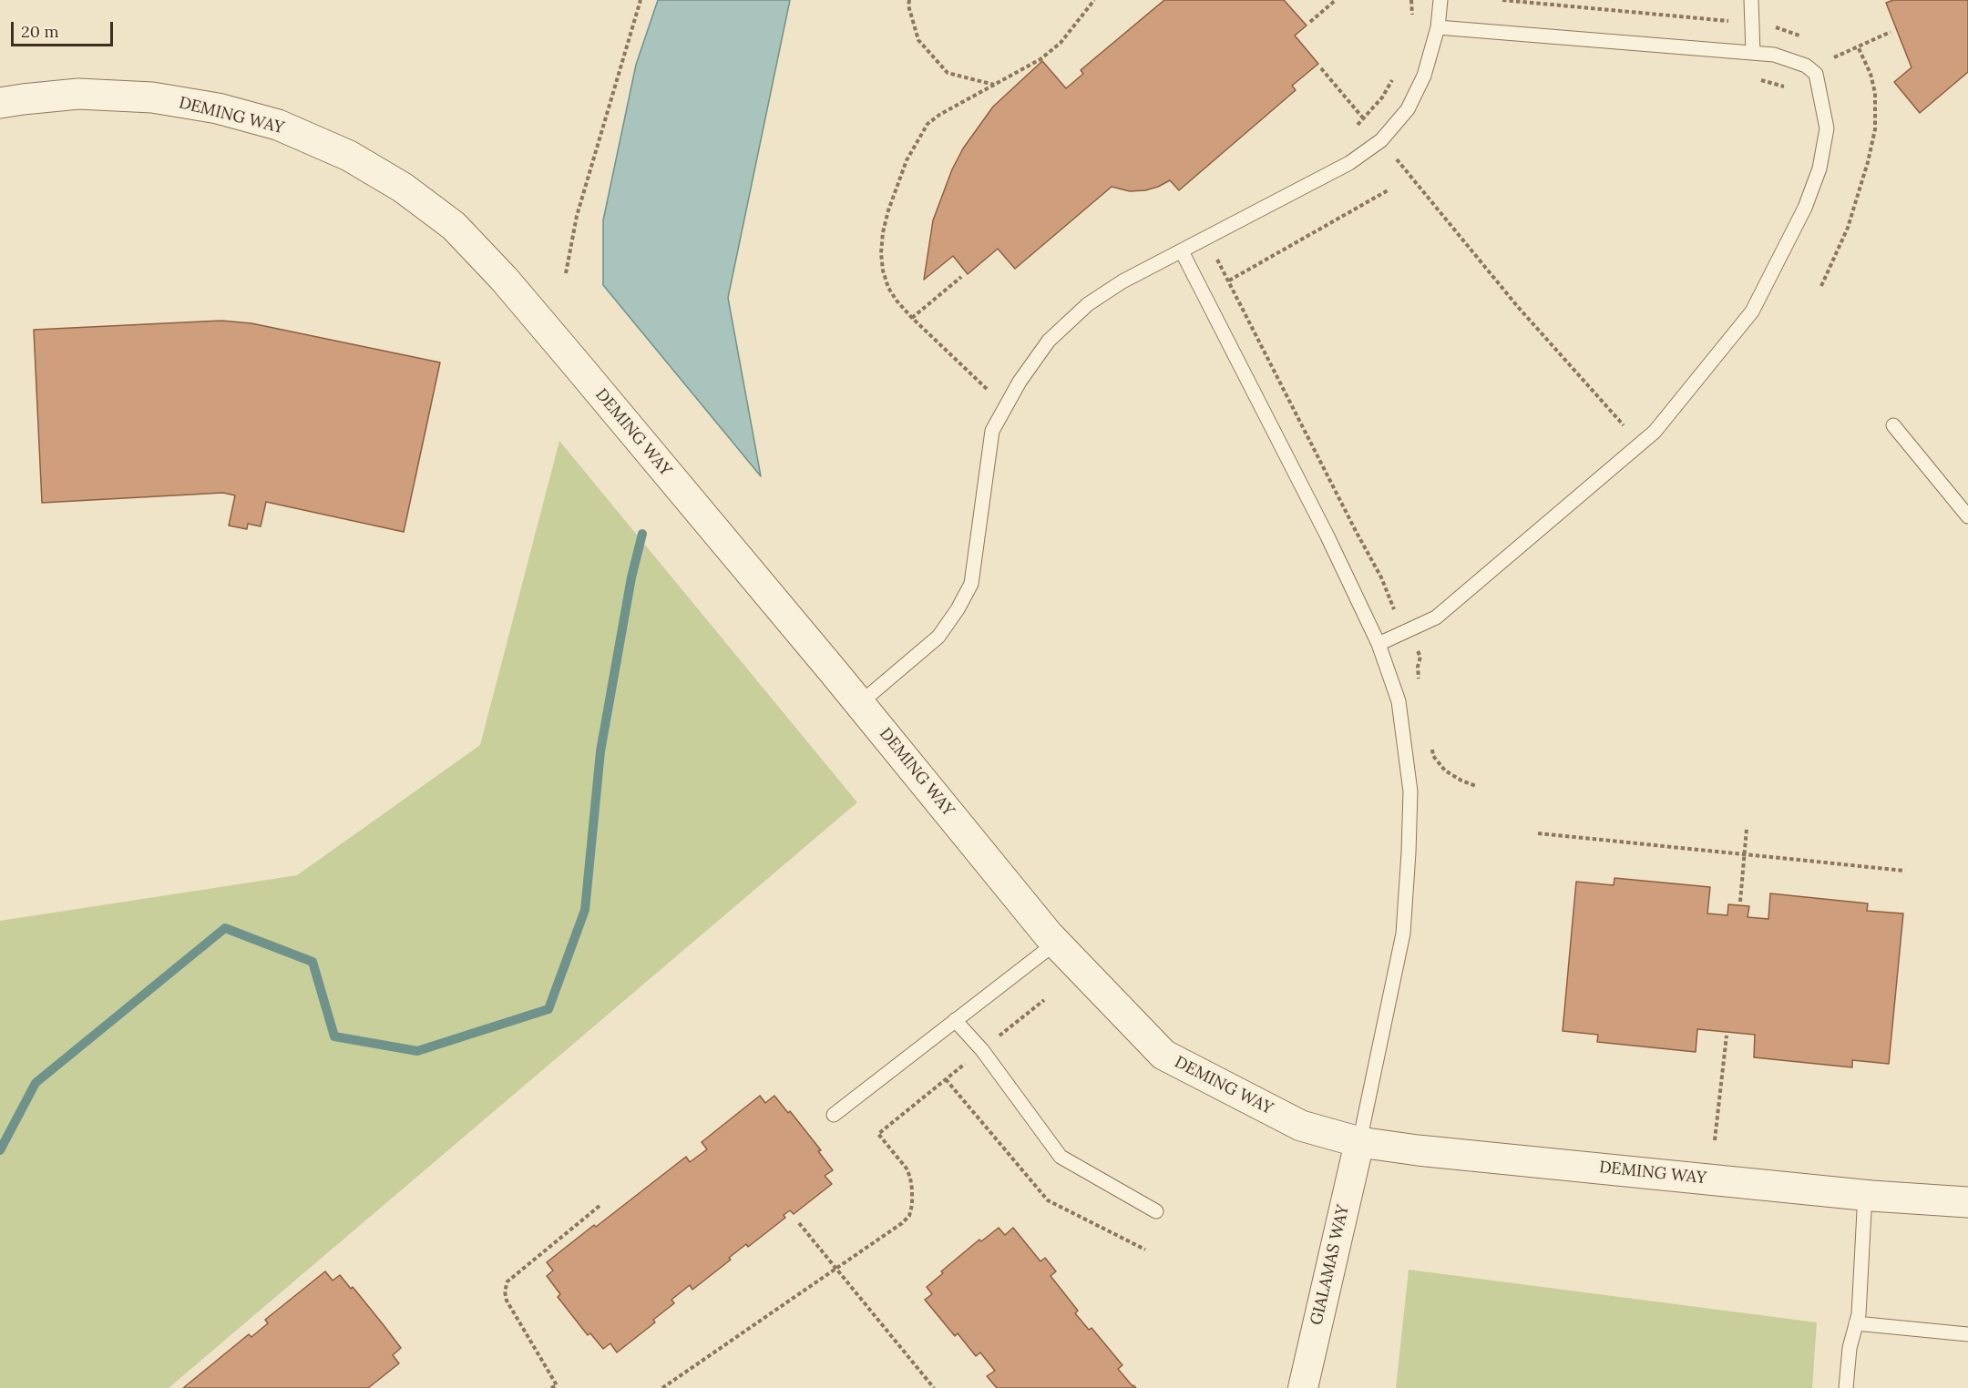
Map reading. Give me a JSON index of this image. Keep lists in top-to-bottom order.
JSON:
{
  "streets": {
    "street": ["DEMING WAY", "GIALAMAS WAY"]
  },
  "crossings": [
    ["DEMING WAY", "GIALAMAS WAY"]
  ],
  "scale_bar": "20 m"
}
